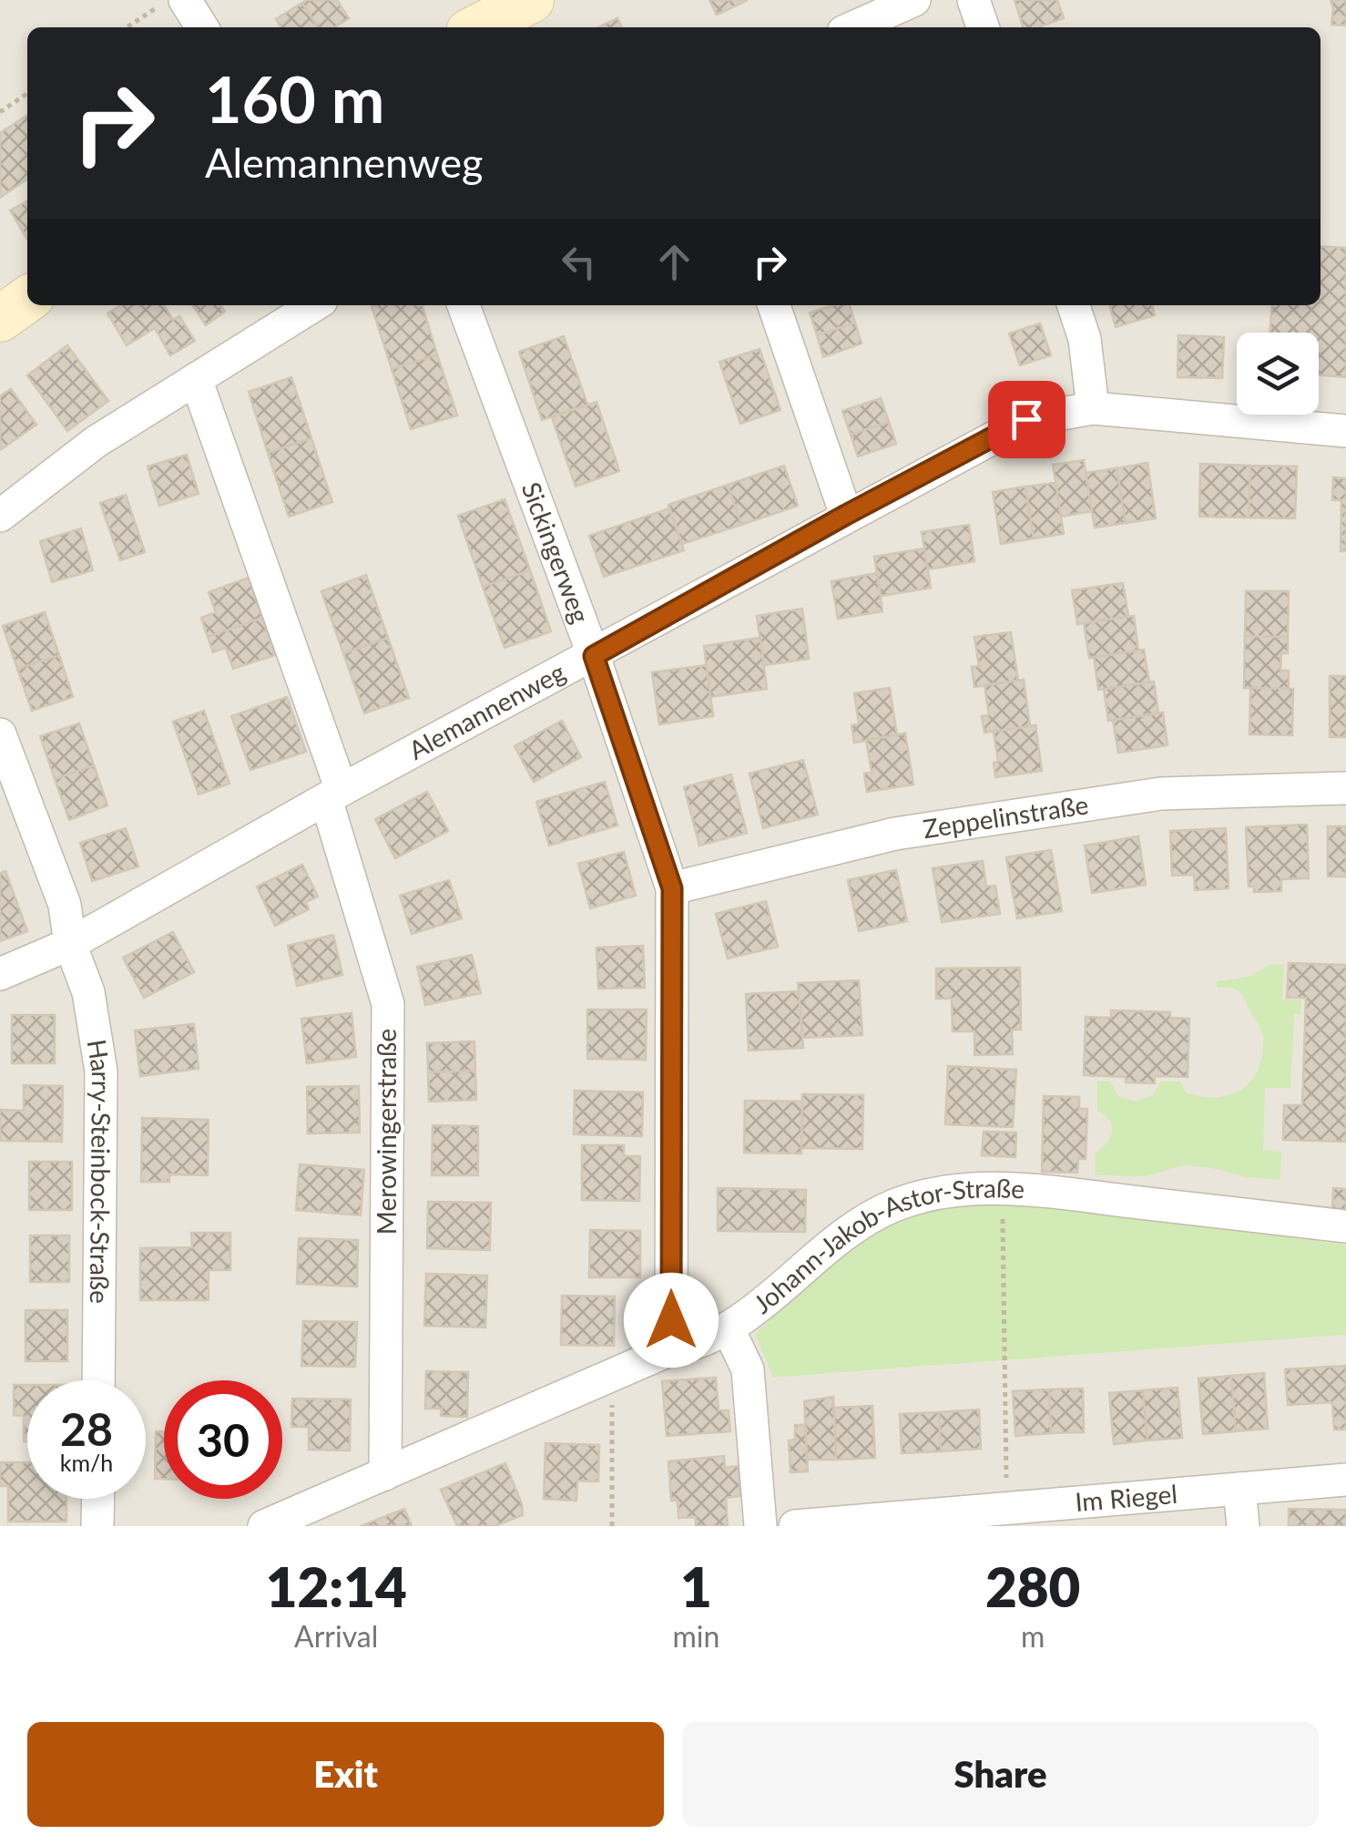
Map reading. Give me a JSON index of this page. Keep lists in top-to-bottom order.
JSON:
{
  "streets": {
    "street": [
      "Sickingerweg",
      "Alemannenweg",
      "Zeppelinstraße",
      "Merowingerstraße",
      "Harry-Steinbock-Straße",
      "Johann-Jakob-Astor-Straße",
      "Im Riegel"
    ]
  },
  "crossings": [
    ["Sickingerweg", "Alemannenweg"],
    ["Sickingerweg", "Zeppelinstraße"],
    ["Sickingerweg", "Johann-Jakob-Astor-Straße"],
    ["Alemannenweg", "Merowingerstraße"],
    ["Alemannenweg", "Harry-Steinbock-Straße"],
    ["Merowingerstraße", "Johann-Jakob-Astor-Straße"]
  ],
  "page": {
    "turn": ["160 m", "Alemannenweg"],
    "speed": "28 km/h",
    "limit": "30",
    "eta": [
      "12:14",
      "Arrival",
      "1",
      "min",
      "280",
      "m"
    ],
    "buttons": ["Exit", "Share"]
  }
}
